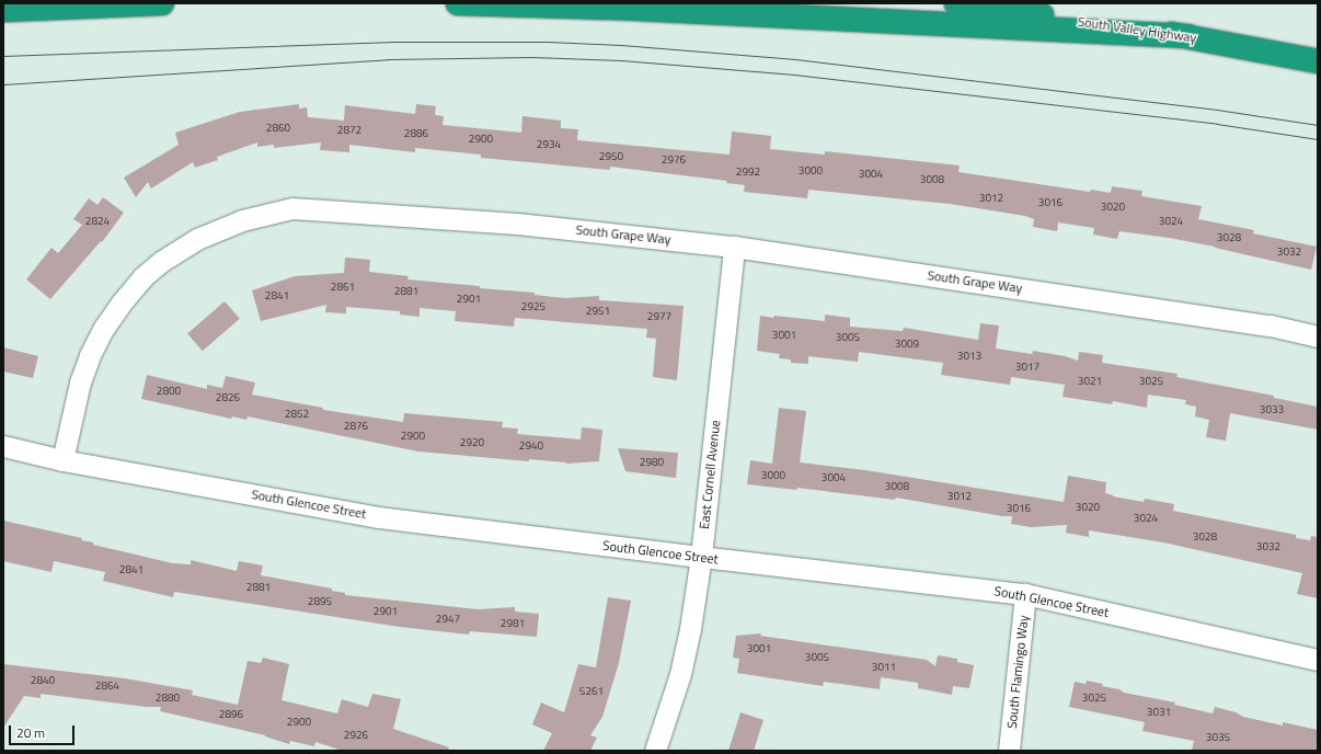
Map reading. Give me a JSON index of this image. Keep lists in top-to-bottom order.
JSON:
{
  "streets": {
    "highway": ["South Valley Highway"],
    "street": [
      "South Grape Way",
      "East Cornell Avenue",
      "South Glencoe Street",
      "South Flamingo Way"
    ]
  },
  "crossings": [
    ["South Grape Way", "East Cornell Avenue"],
    ["South Grape Way", "South Glencoe Street"],
    ["East Cornell Avenue", "South Glencoe Street"],
    ["South Glencoe Street", "South Flamingo Way"]
  ],
  "house_numbers": [
    "2860",
    "2872",
    "2886",
    "2900",
    "2934",
    "2950",
    "2976",
    "3000",
    "2992",
    "3004",
    "3008",
    "3012",
    "3016",
    "3020",
    "2824",
    "3024",
    "3028",
    "3032",
    "2861",
    "2881",
    "2841",
    "2901",
    "2925",
    "2951",
    "2977",
    "3001",
    "3005",
    "3009",
    "3013",
    "3017",
    "3021",
    "3025",
    "2800",
    "2826",
    "3033",
    "2852",
    "2876",
    "2900",
    "2920",
    "2940",
    "2980",
    "3000",
    "3004",
    "3008",
    "3012",
    "3020",
    "3016",
    "3024",
    "3028",
    "3032",
    "2841",
    "2881",
    "2895",
    "2901",
    "2947",
    "2981",
    "3001",
    "3005",
    "3011",
    "2840",
    "2864",
    "5261",
    "2880",
    "3025",
    "3031",
    "2896",
    "2900",
    "2926",
    "3035"
  ],
  "scale_bar": "20 m"
}
